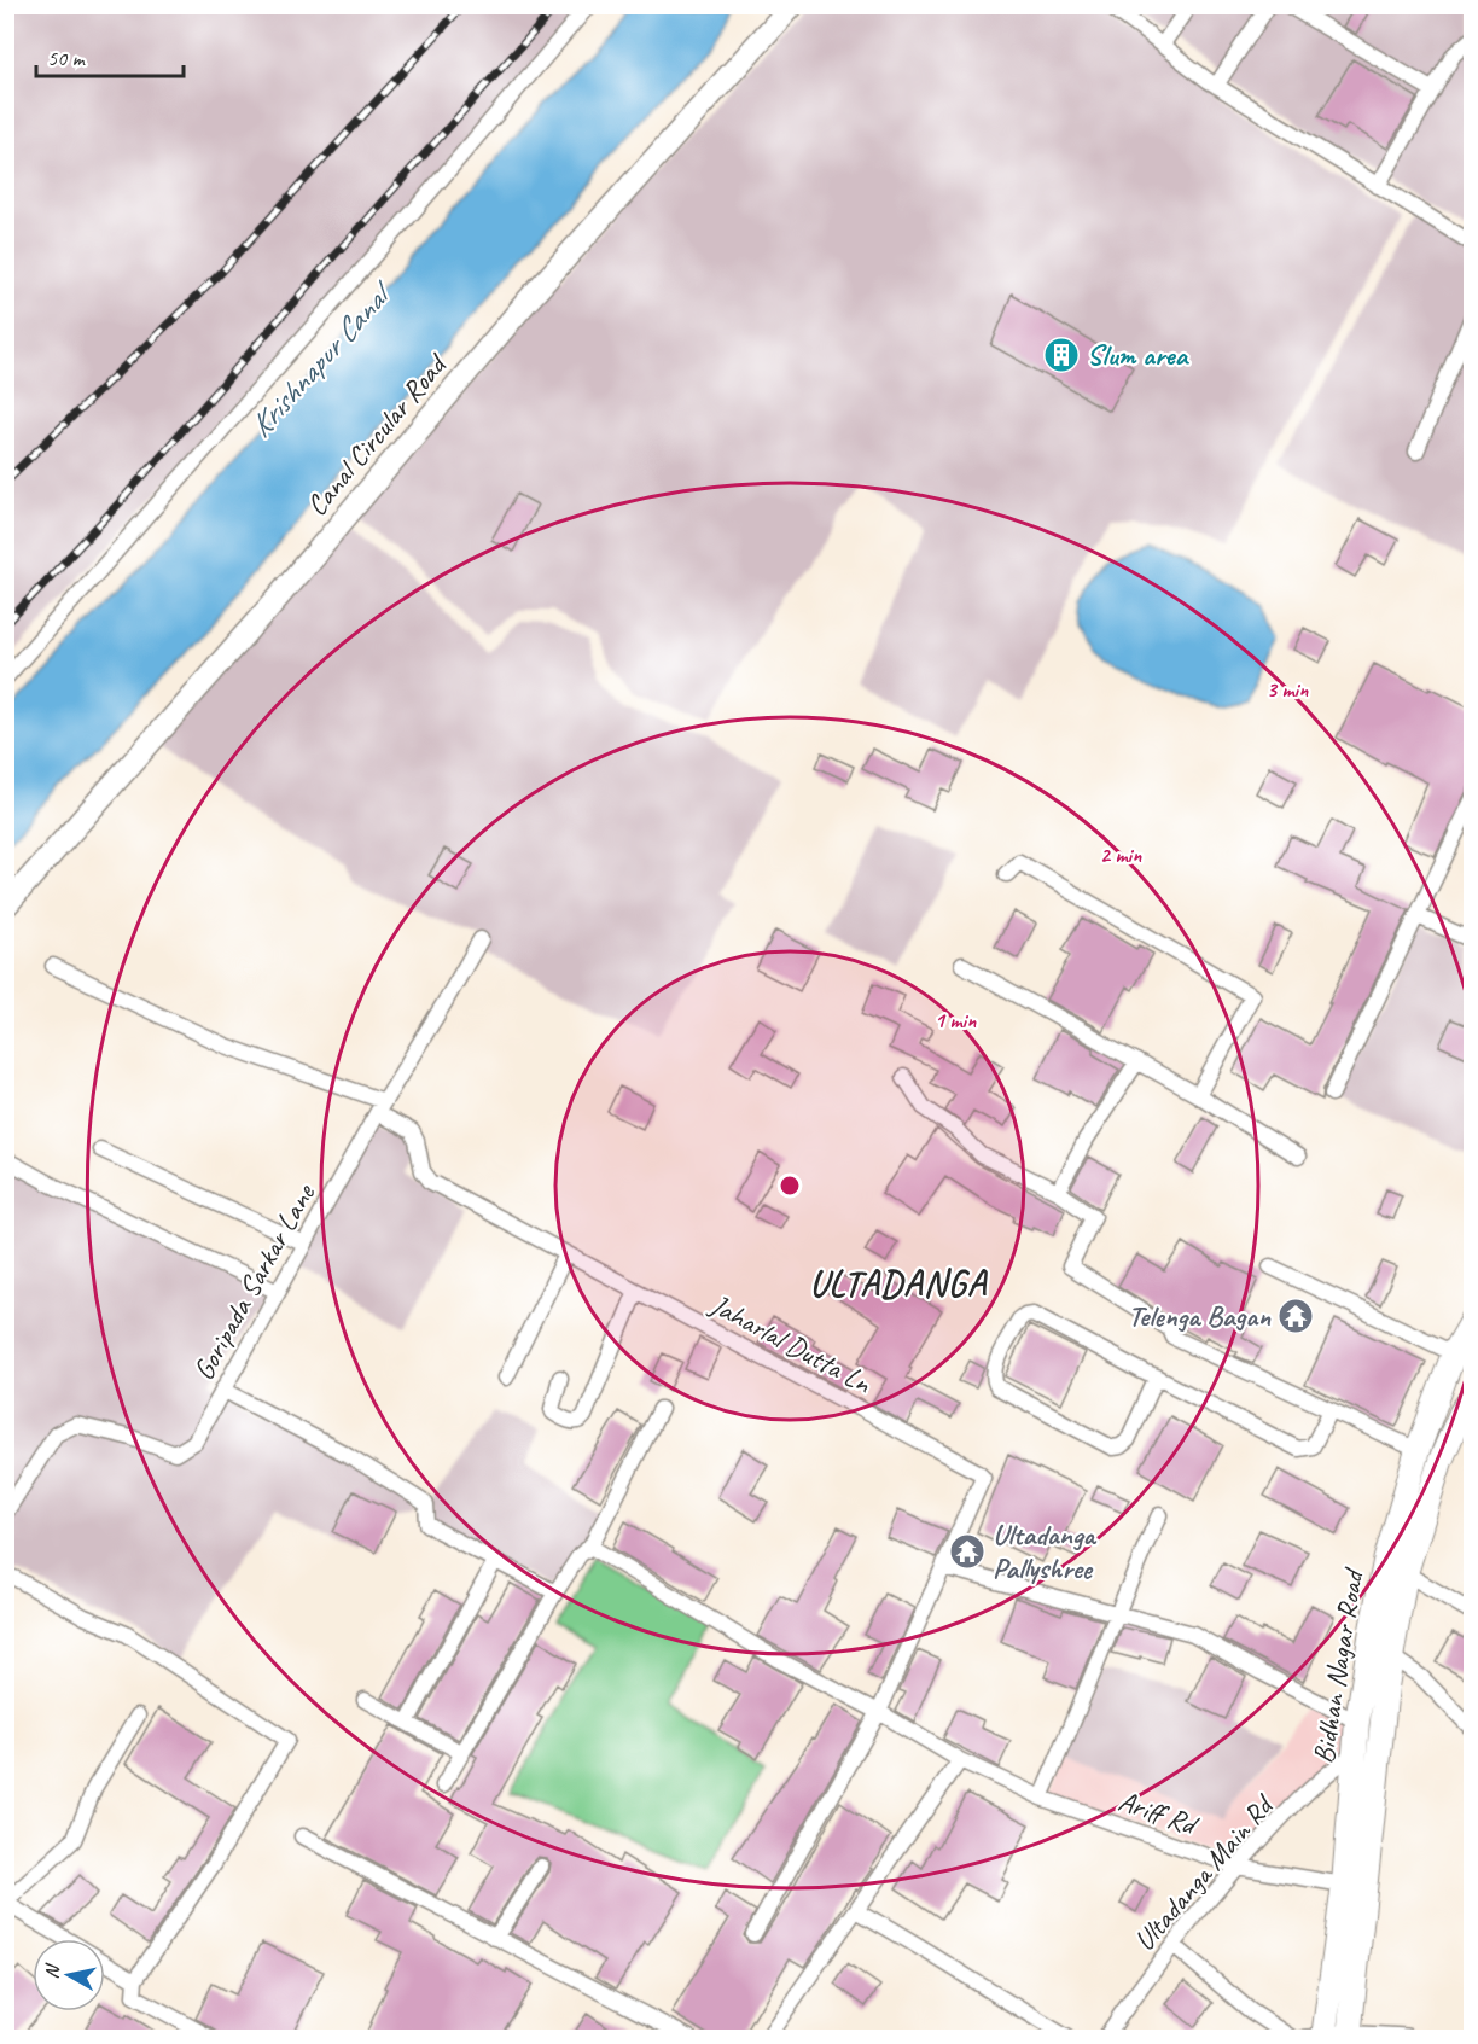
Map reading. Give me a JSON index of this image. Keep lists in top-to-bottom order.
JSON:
{
  "streets": {
    "main road": ["Canal Circular Road", "Bidhan Nagar Road"],
    "street": [
      "Goripada Sarkar Lane",
      "Jaharlal Dutta Ln",
      "Ariff Rd",
      "Ultadanga Main Rd"
    ]
  },
  "crossings": [
    ["Goripada Sarkar Lane", "Jaharlal Dutta Ln"],
    ["Jaharlal Dutta Ln", "Ariff Rd"],
    ["Bidhan Nagar Road", "Ariff Rd"],
    ["Bidhan Nagar Road", "Ultadanga Main Rd"],
    ["Ariff Rd", "Ultadanga Main Rd"]
  ],
  "districts": ["ULTADANGA"],
  "water": ["Krishnapur Canal"],
  "places": {
    "building": ["Slum area"],
    "temple": ["Telenga Bagan", "Ultadanga Pallyshree"]
  },
  "scale_bar": "50 m",
  "north": "left",
  "rings": ["3 min", "2 min", "1 min"]
}
